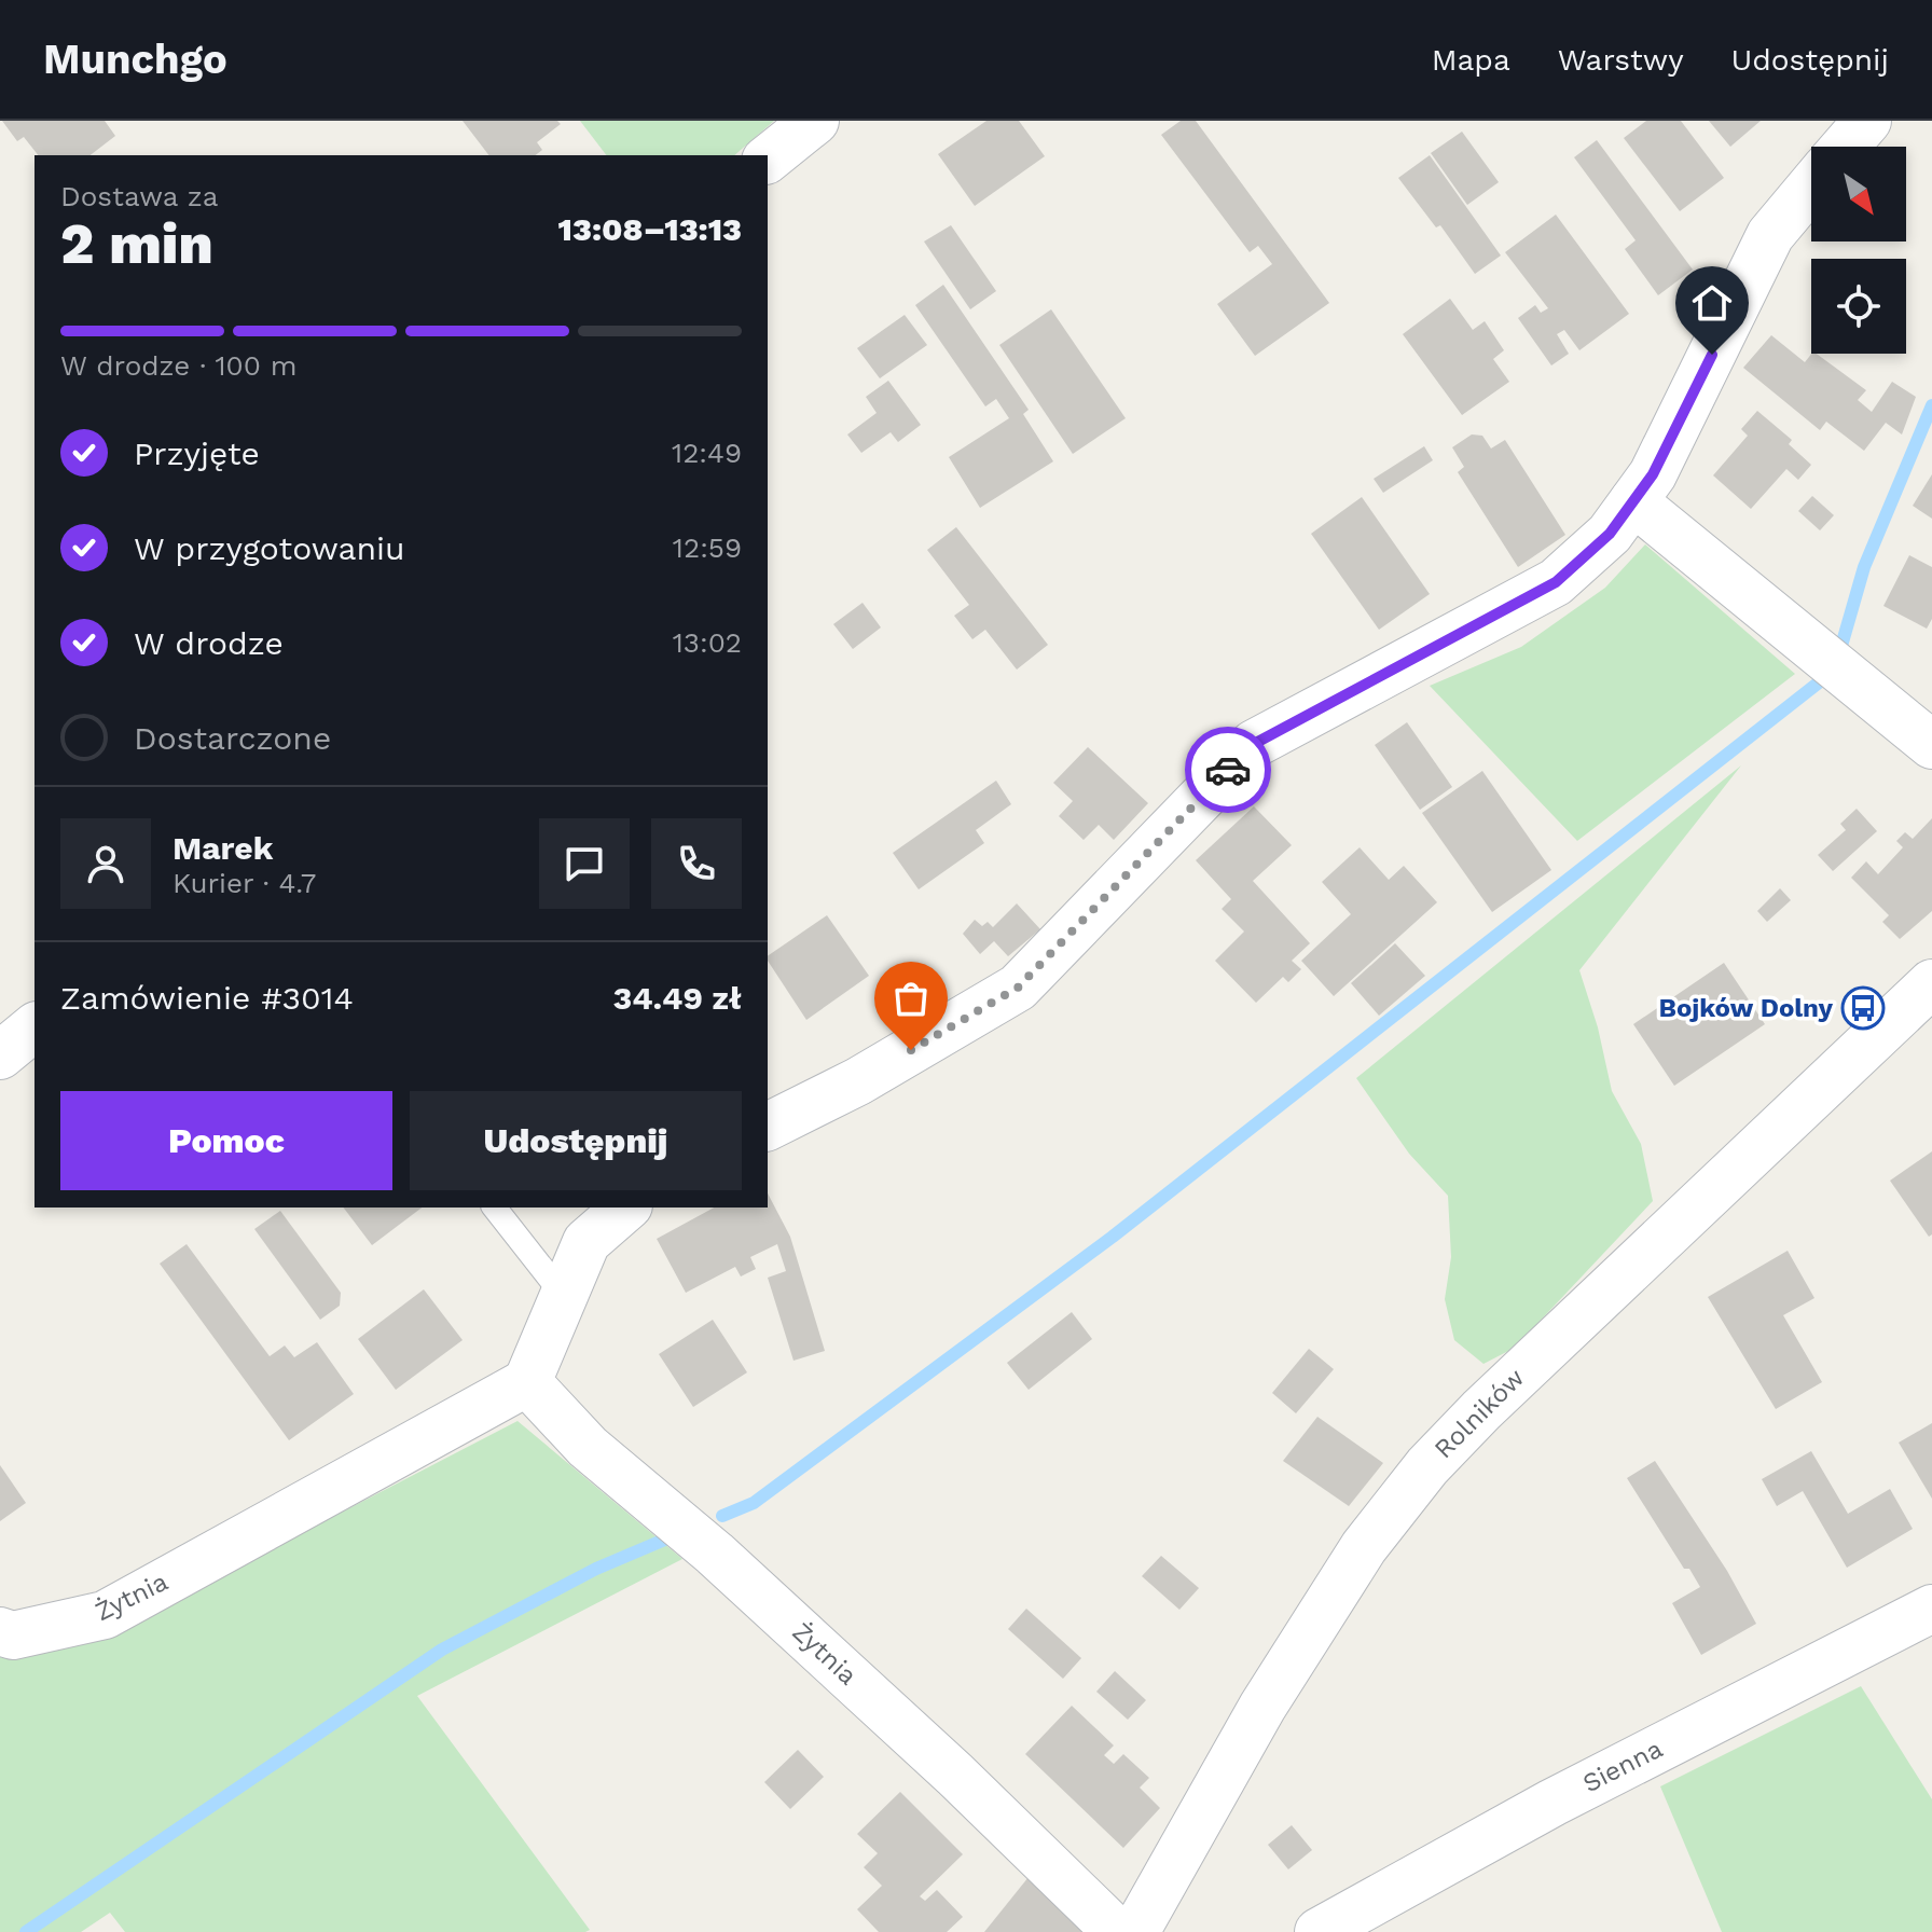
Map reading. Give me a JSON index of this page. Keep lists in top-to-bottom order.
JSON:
{
  "streets": {
    "street": ["Rolników", "Żytnia", "Sienna"]
  },
  "places": {
    "bus stop": ["Bojków Dolny"]
  },
  "north": "bottom right",
  "page": {
    "header": "Munchgo",
    "nav": ["Mapa", "Warstwy", "Udostępnij"],
    "heading": ["2 min", "Dostawa za", "13:08–13:13"],
    "panel": [
      "Marek",
      "Kurier · 4.7",
      "Zamówienie #3014",
      "34.49 zł"
    ],
    "bar": "W drodze · 100 m",
    "list": [
      ["Przyjęte", "12:49"],
      ["W przygotowaniu", "12:59"],
      ["W drodze", "13:02"],
      "Dostarczone"
    ],
    "buttons": ["Pomoc", "Udostępnij"]
  }
}
